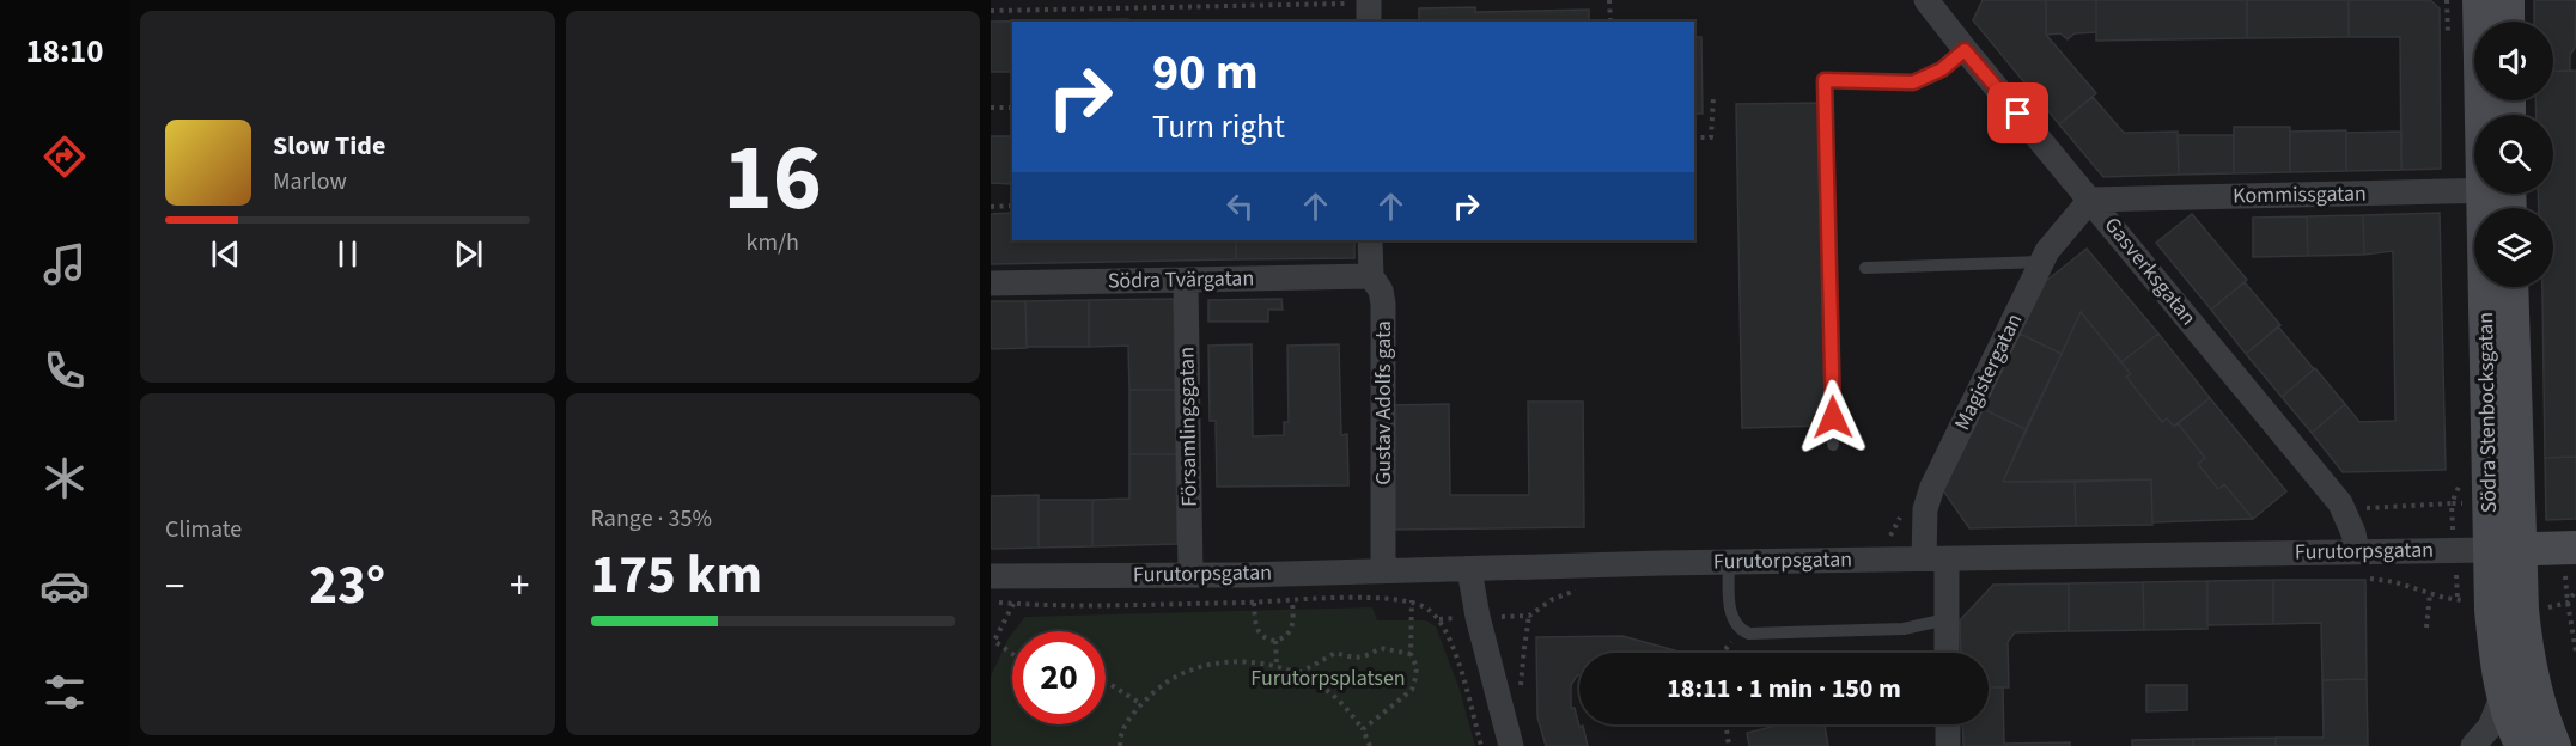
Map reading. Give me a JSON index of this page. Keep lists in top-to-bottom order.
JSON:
{
  "streets": {
    "main road": ["Södra Stenbocksgatan", "Furutorpsgatan"],
    "street": [
      "Kommissgatan",
      "Gasverksgatan",
      "Södra Tvärgatan",
      "Magistergatan",
      "Gustav Adolfs gata",
      "Församlingsgatan"
    ]
  },
  "crossings": [
    ["Kommissgatan", "Gasverksgatan"],
    ["Kommissgatan", "Magistergatan"],
    ["Kommissgatan", "Södra Stenbocksgatan"],
    ["Gasverksgatan", "Magistergatan"],
    ["Gasverksgatan", "Furutorpsgatan"],
    ["Södra Tvärgatan", "Gustav Adolfs gata"],
    ["Södra Tvärgatan", "Församlingsgatan"],
    ["Magistergatan", "Furutorpsgatan"],
    ["Gustav Adolfs gata", "Furutorpsgatan"],
    ["Södra Stenbocksgatan", "Furutorpsgatan"],
    ["Församlingsgatan", "Furutorpsgatan"]
  ],
  "parks": ["Furutorpsplatsen"],
  "page": {
    "tabs": "18:10",
    "tile": [
      ["16", "km/h"],
      "Climate",
      ["Range · 35%", "175 km"]
    ],
    "turn": ["90 m", "Turn right"],
    "song": ["Slow Tide", "Marlow"],
    "heat": ["−", "23°", "+"],
    "limit": "20",
    "trip": "18:11 · 1 min · 150 m"
  }
}
